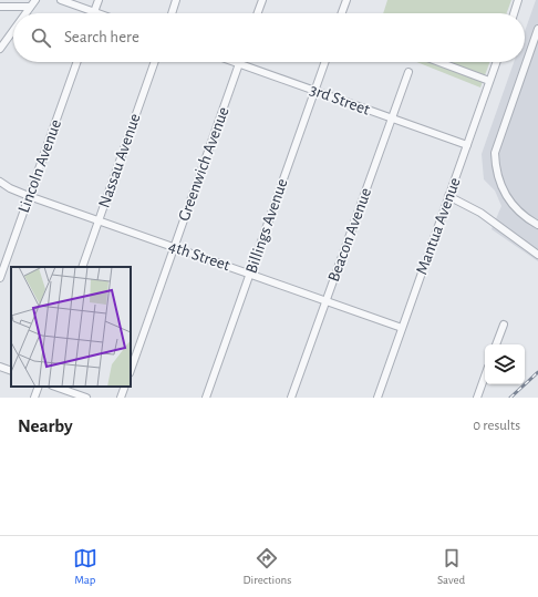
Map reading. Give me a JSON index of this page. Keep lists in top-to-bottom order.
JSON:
{
  "streets": {
    "street": [
      "3rd Street",
      "Nassau Avenue",
      "Greenwich Avenue",
      "Lincoln Avenue",
      "Billings Avenue",
      "Mantua Avenue",
      "Beacon Avenue",
      "4th Street"
    ]
  },
  "crossings": [
    ["3rd Street", "Greenwich Avenue"],
    ["3rd Street", "Billings Avenue"],
    ["3rd Street", "Mantua Avenue"],
    ["3rd Street", "Beacon Avenue"],
    ["Nassau Avenue", "4th Street"],
    ["Greenwich Avenue", "4th Street"],
    ["Lincoln Avenue", "4th Street"],
    ["Billings Avenue", "4th Street"],
    ["Mantua Avenue", "4th Street"],
    ["Beacon Avenue", "4th Street"]
  ],
  "page": {
    "search": "Search here",
    "heading": ["Nearby", "0 results"],
    "nav": ["Map", "Directions", "Saved"]
  }
}
